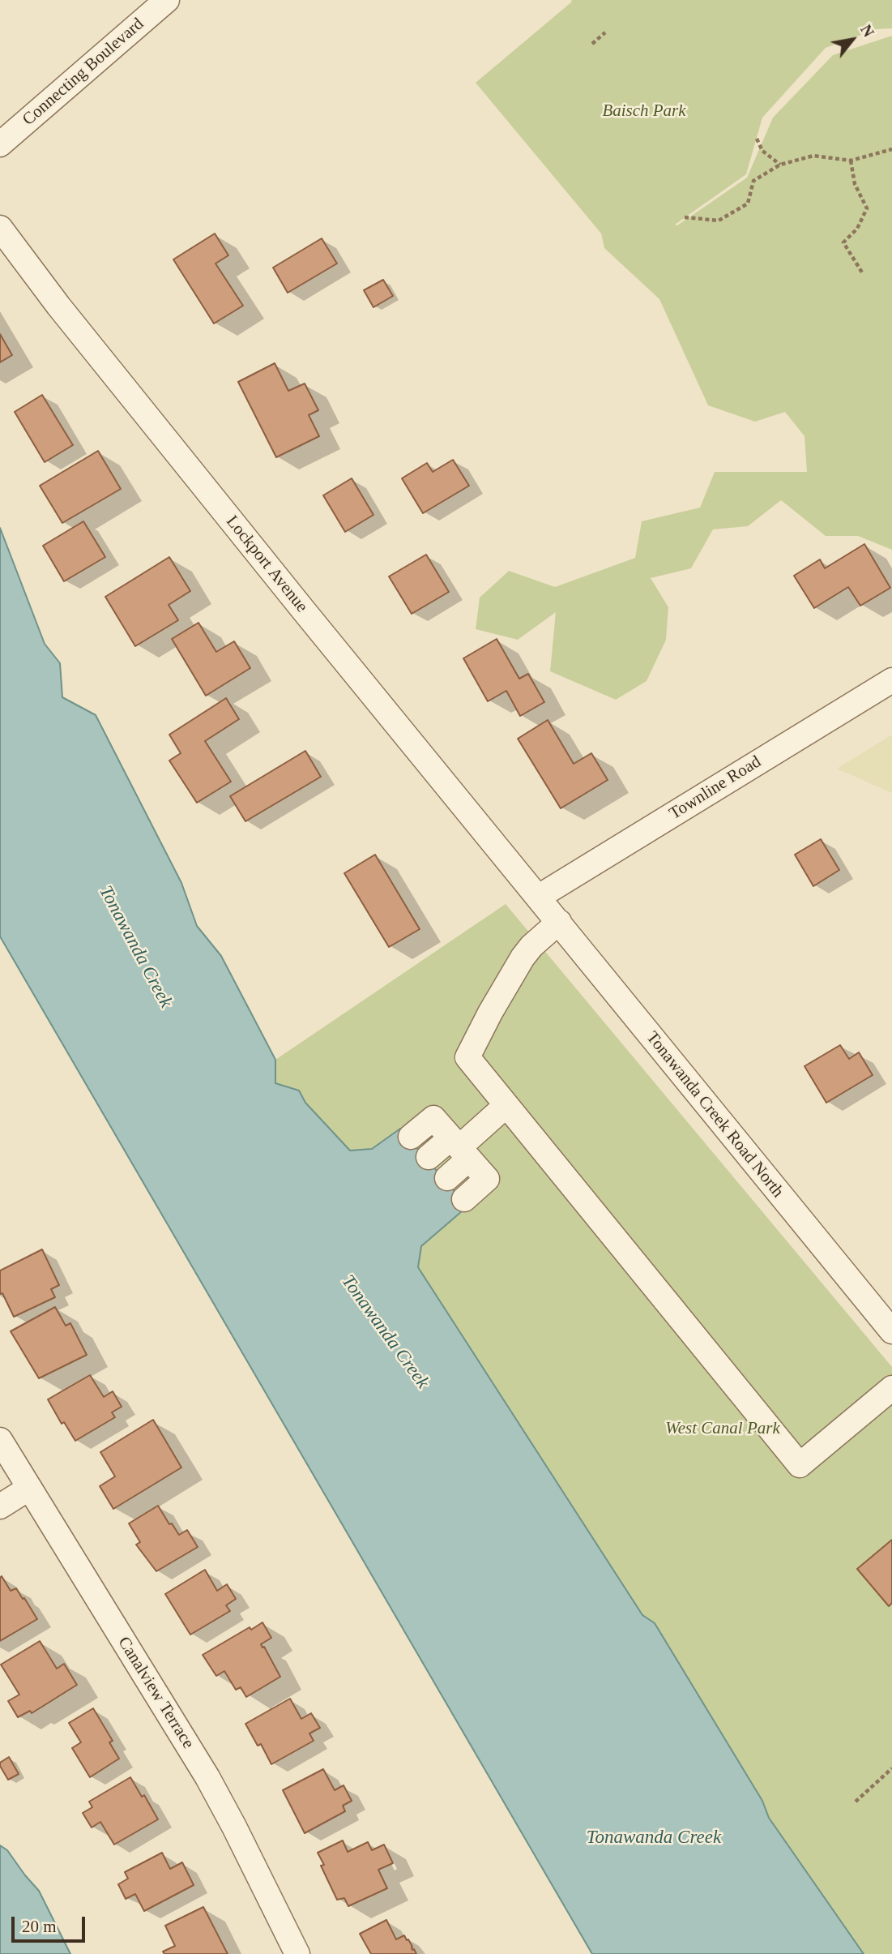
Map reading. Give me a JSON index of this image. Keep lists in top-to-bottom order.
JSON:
{
  "streets": {
    "street": [
      "Connecting Boulevard",
      "Lockport Avenue",
      "Townline Road",
      "Tonawanda Creek Road North",
      "Canalview Terrace"
    ]
  },
  "crossings": [
    ["Lockport Avenue", "Townline Road"],
    ["Lockport Avenue", "Tonawanda Creek Road North"],
    ["Townline Road", "Tonawanda Creek Road North"]
  ],
  "water": ["Tonawanda Creek"],
  "parks": ["Baisch Park", "West Canal Park"],
  "scale_bar": "20 m",
  "north": "top right"
}
